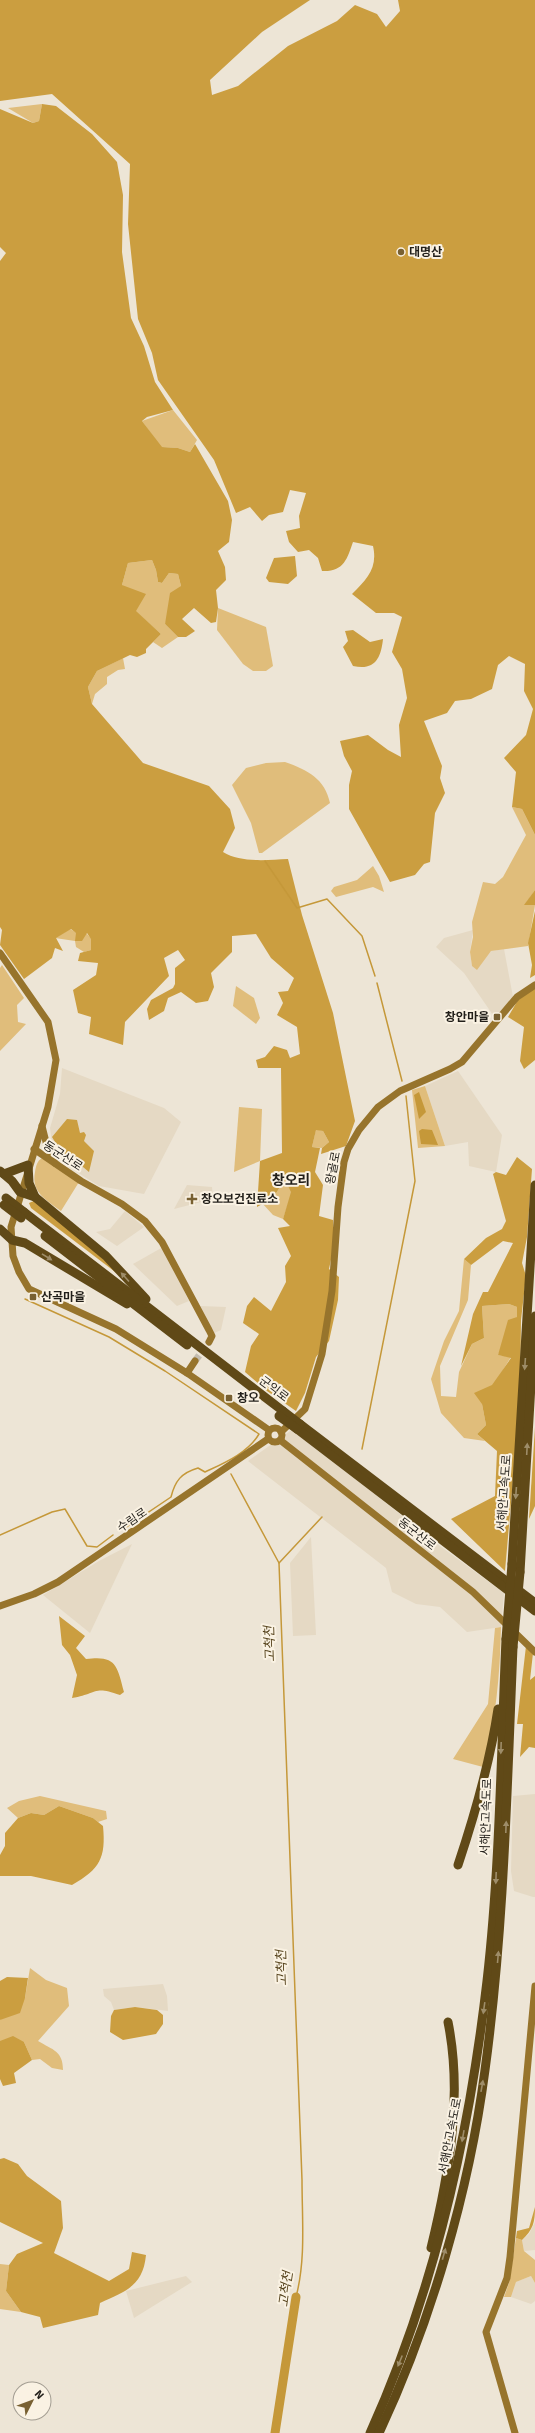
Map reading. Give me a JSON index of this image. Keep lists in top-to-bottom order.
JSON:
{
  "streets": {
    "highway": ["군익로", "서해안고속도로"],
    "street": ["동군산로", "왕골로", "수림로"]
  },
  "crossings": [
    ["동군산로", "왕골로"],
    ["동군산로", "수림로"],
    ["왕골로", "수림로"]
  ],
  "districts": ["창오리"],
  "water": ["고척천"],
  "places": {
    "other": ["대명산"],
    "transit": ["창안마을", "산곡마을", "창오"],
    "health": ["창오보건진료소"]
  },
  "north": "top right"
}
